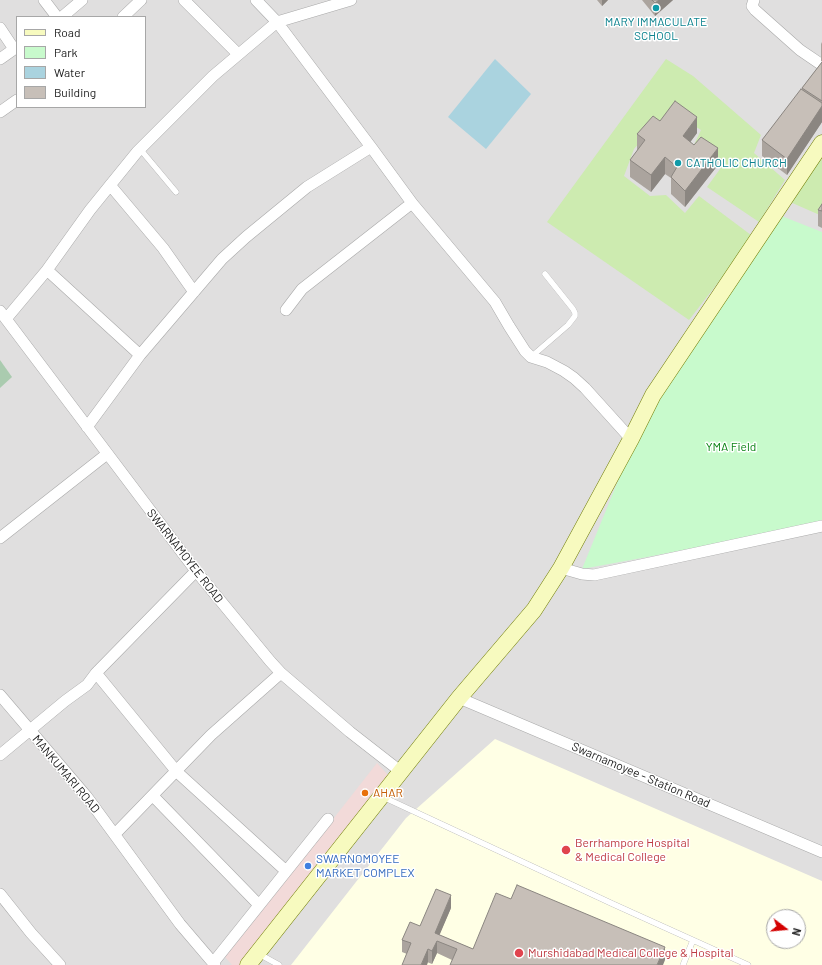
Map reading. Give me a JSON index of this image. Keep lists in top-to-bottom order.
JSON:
{
  "streets": {
    "street": ["SWARNAMOYEE ROAD", "MANKUMARI ROAD", "Swarnamoyee - Station Road"]
  },
  "parks": ["YMA Field"],
  "places": [
    "MARY IMMACULATE SCHOOL",
    "CATHOLIC CHURCH",
    "AHAR",
    "Berrhampore Hospital & Medical College",
    "SWARNOMOYEE MARKET COMPLEX",
    "Murshidabad Medical College & Hospital"
  ],
  "legend": [
    "Road",
    "Park",
    "Water",
    "Building"
  ],
  "north": "right"
}
